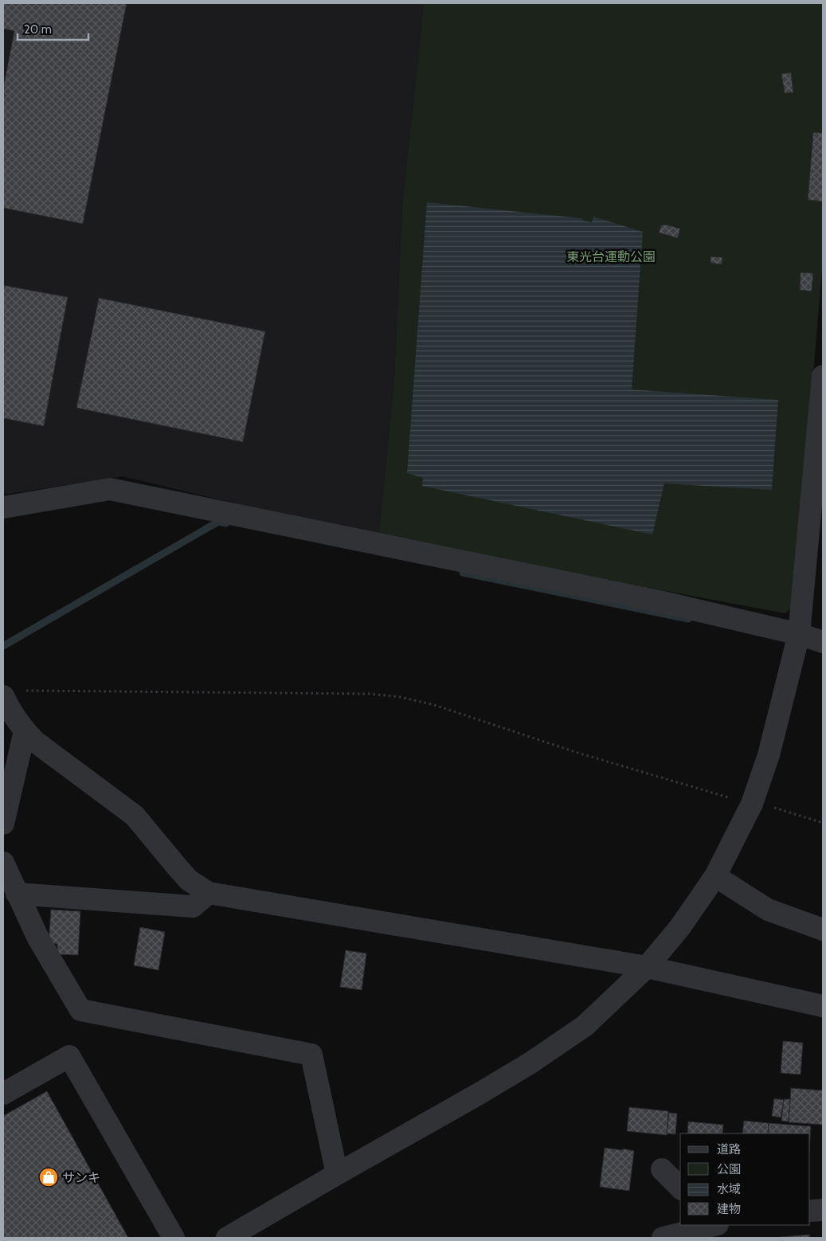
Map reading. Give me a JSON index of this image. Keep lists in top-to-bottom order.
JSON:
{
  "parks": ["東光台運動公園"],
  "places": {
    "shop": ["サンキ"]
  },
  "legend": [
    "道路",
    "公園",
    "水域",
    "建物"
  ],
  "scale_bar": "20 m"
}
